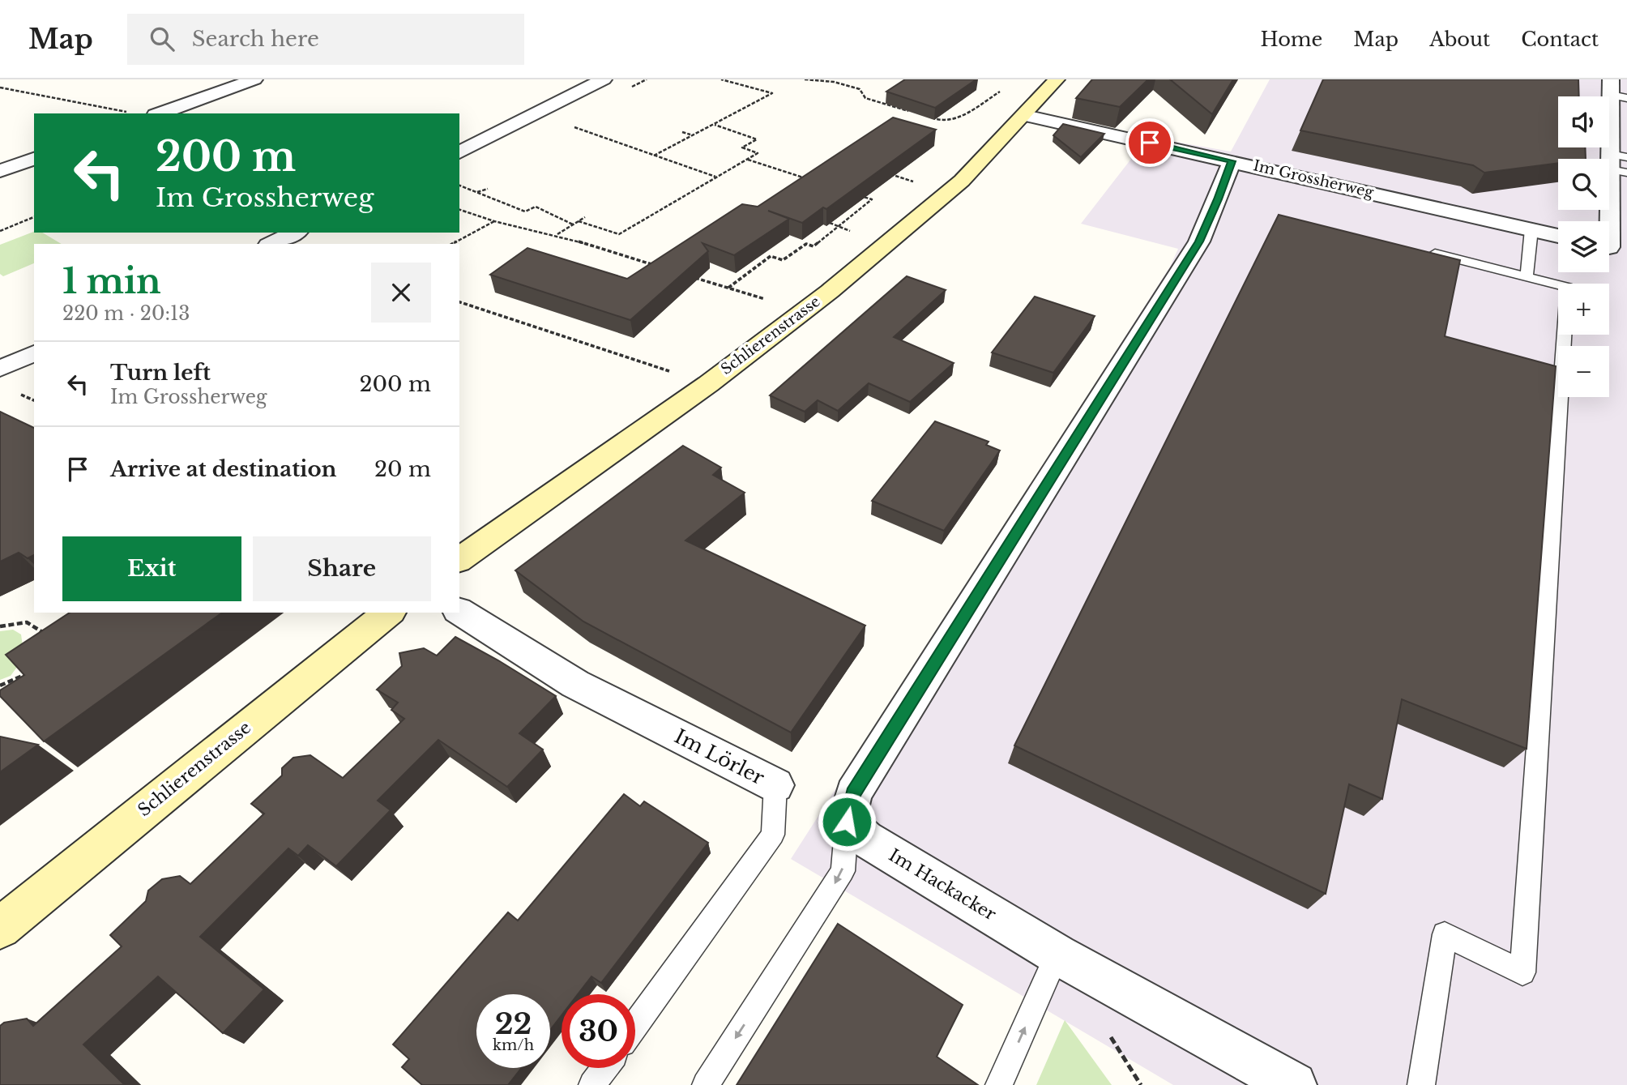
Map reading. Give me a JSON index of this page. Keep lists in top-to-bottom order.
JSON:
{
  "streets": {
    "street": [
      "Im Grossherweg",
      "Schlierenstrasse",
      "Im Lörler",
      "Im Hackacker"
    ]
  },
  "crossings": [
    ["Im Grossherweg", "Schlierenstrasse"]
  ],
  "page": {
    "header": "Map",
    "search": "Search here",
    "nav": [
      "Home",
      "Map",
      "About",
      "Contact"
    ],
    "map_buttons": ["+", "−"],
    "turn": ["200 m", "Im Grossherweg"],
    "heading": ["1 min", "220 m · 20:13"],
    "list": [
      {
        "name": "Turn left",
        "note": "Im Grossherweg",
        "value": "200 m"
      },
      {
        "name": "Arrive at destination",
        "value": "20 m"
      }
    ],
    "buttons": ["Exit", "Share"],
    "speed": "22 km/h",
    "limit": "30"
  }
}
